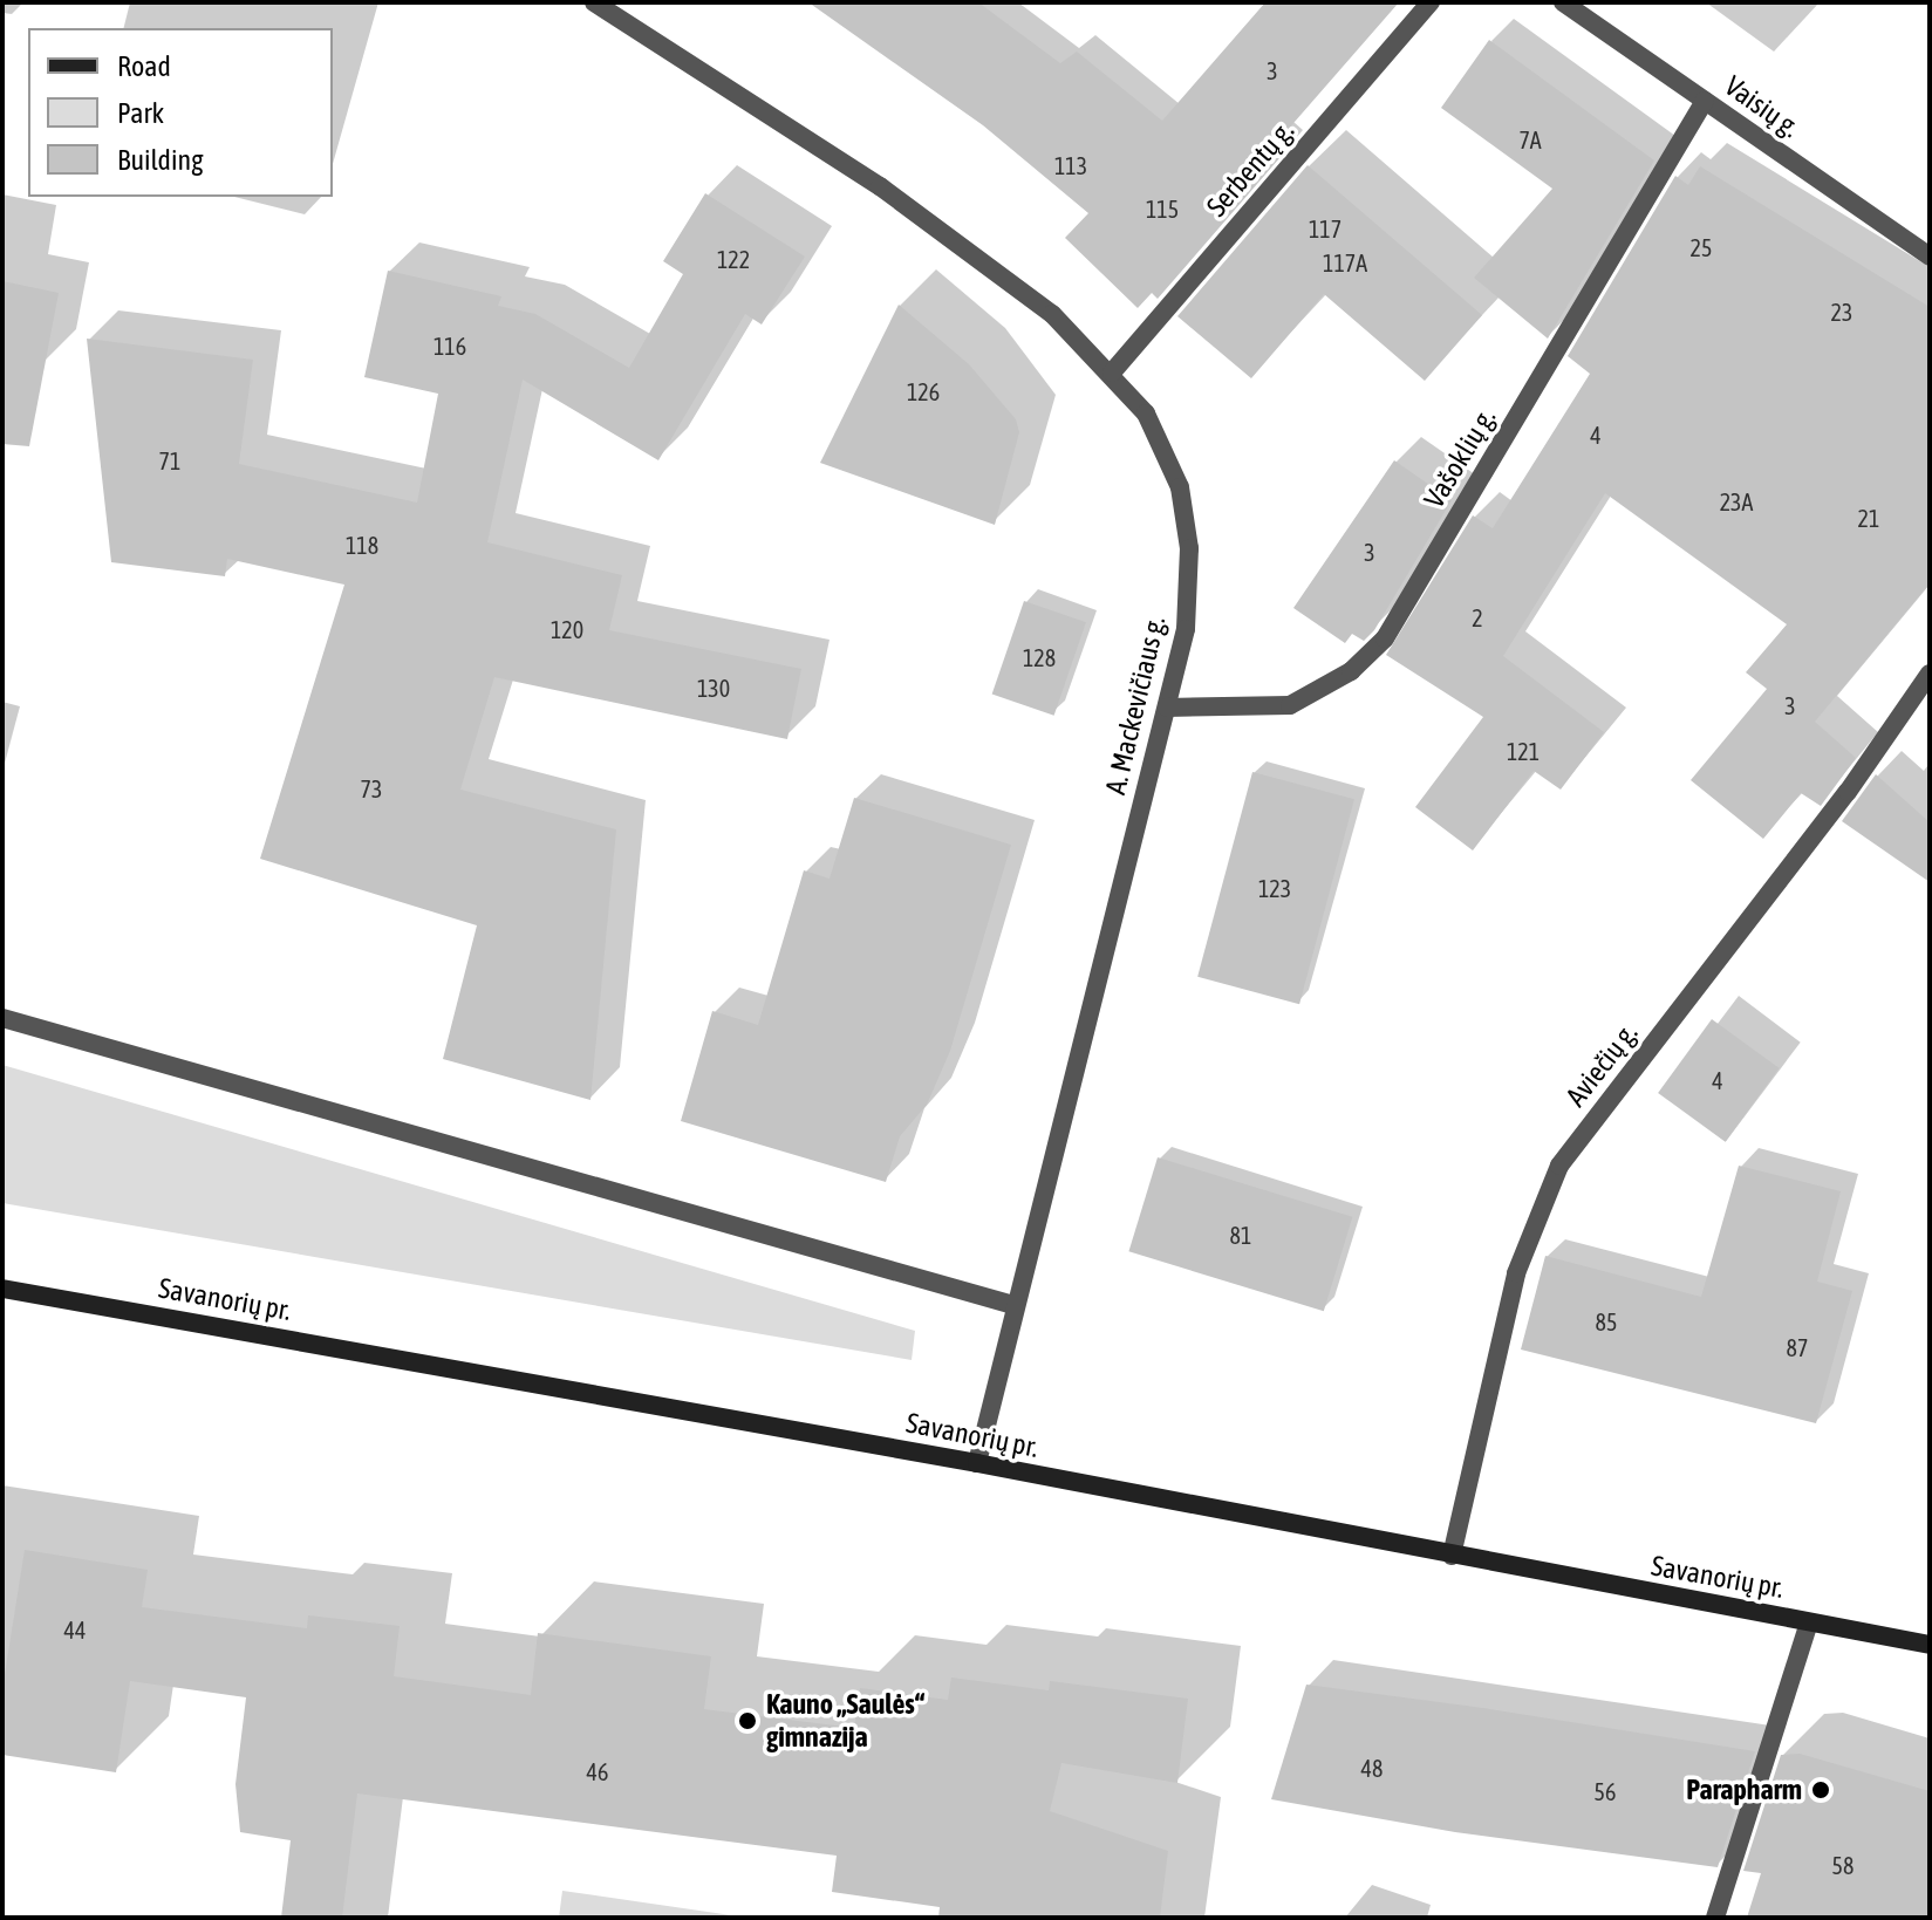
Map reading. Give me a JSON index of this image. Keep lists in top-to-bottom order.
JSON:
{
  "streets": {
    "main road": ["Savanorių pr."],
    "street": [
      "Vaisių g.",
      "Serbentų g.",
      "Vašoklių g.",
      "A. Mackevičiaus g.",
      "Aviečių g."
    ]
  },
  "crossings": [
    ["Vaisių g.", "Vašoklių g."],
    ["Serbentų g.", "A. Mackevičiaus g."],
    ["Vašoklių g.", "A. Mackevičiaus g."],
    ["A. Mackevičiaus g.", "Savanorių pr."],
    ["Aviečių g.", "Savanorių pr."]
  ],
  "places": ["Kauno „Saulės“ gimnazija", "Parapharm"],
  "house_numbers": [
    "3",
    "7A",
    "113",
    "115",
    "117",
    "25",
    "122",
    "117A",
    "23",
    "116",
    "126",
    "4",
    "71",
    "23A",
    "21",
    "118",
    "3",
    "2",
    "120",
    "128",
    "130",
    "3",
    "121",
    "73",
    "123",
    "4",
    "81",
    "85",
    "87",
    "44",
    "48",
    "46",
    "56",
    "58"
  ],
  "legend": ["Road", "Park", "Building"]
}
